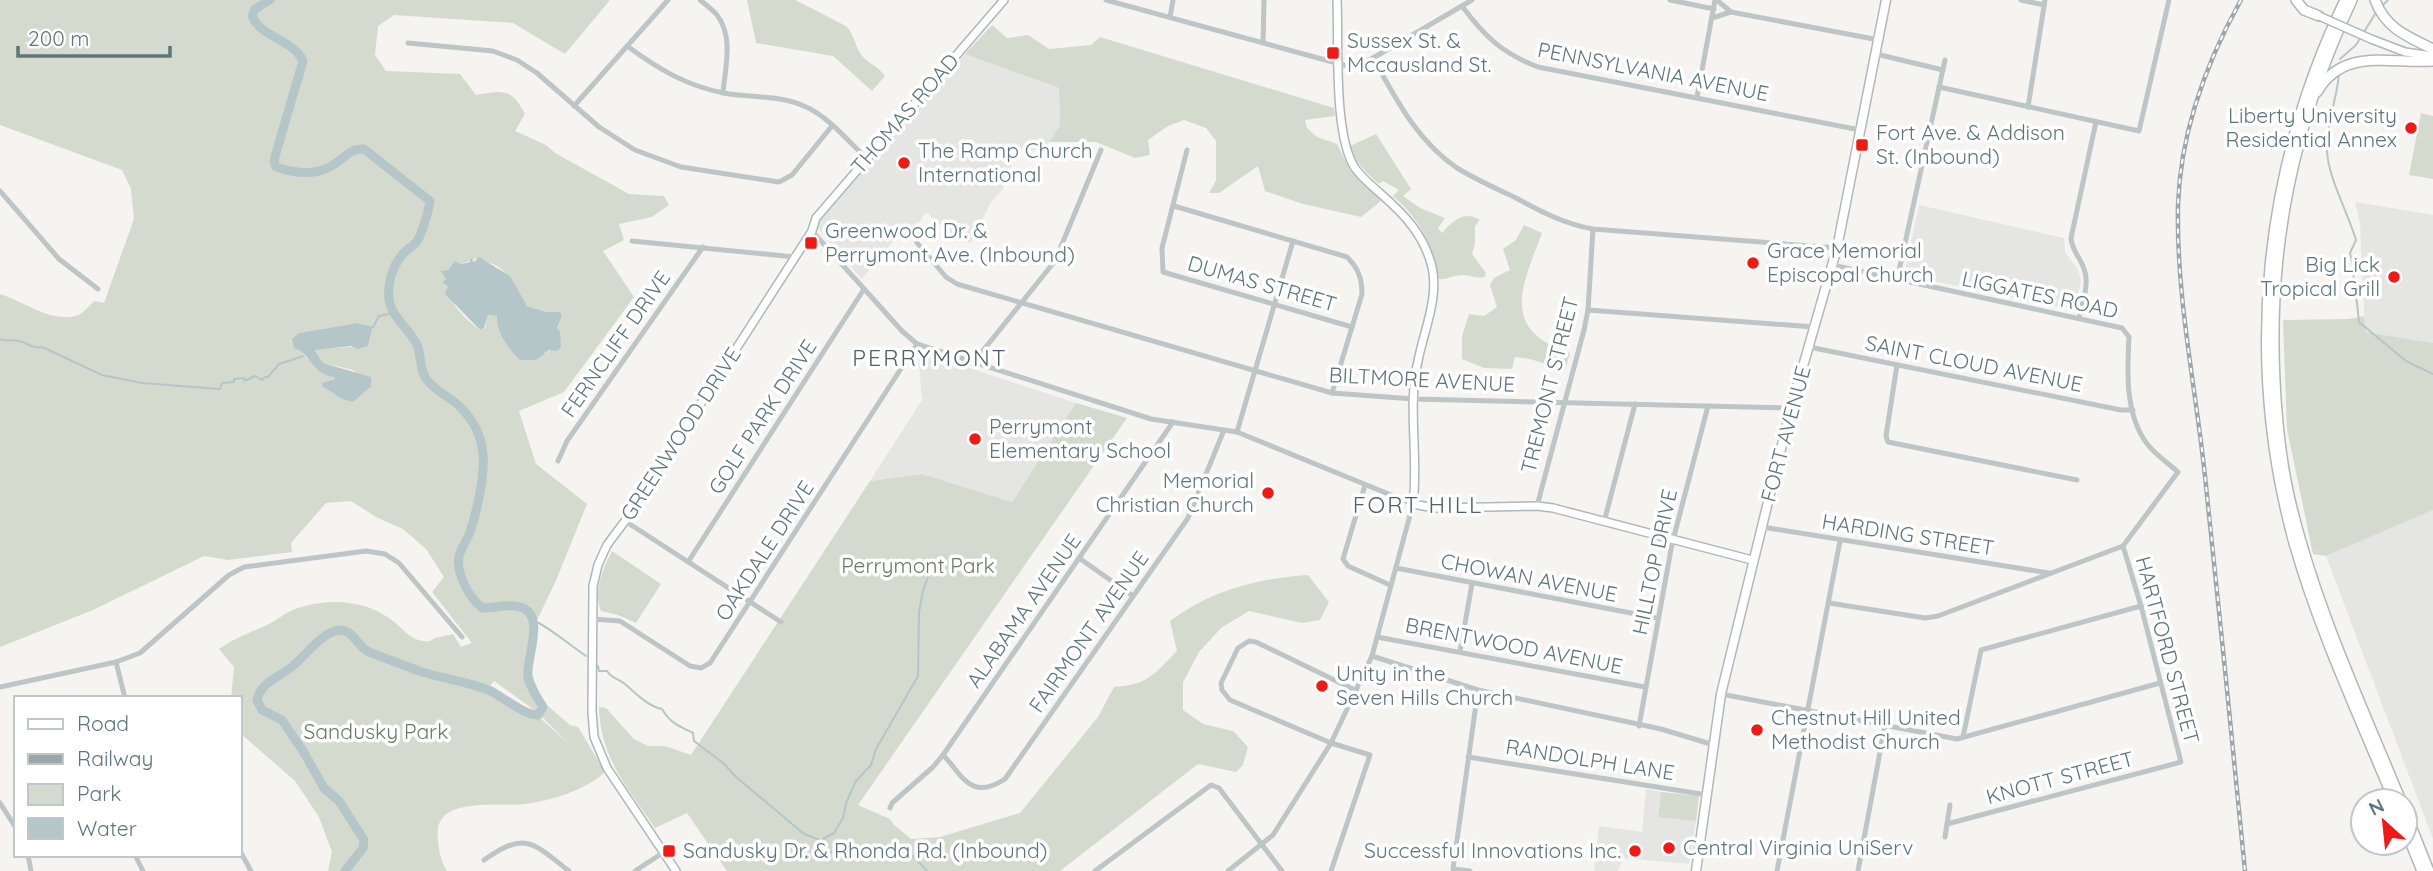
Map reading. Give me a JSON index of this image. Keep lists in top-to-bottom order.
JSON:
{
  "streets": {
    "main road": ["FORT AVENUE"],
    "street": [
      "PENNSYLVANIA AVENUE",
      "THOMAS ROAD",
      "DUMAS STREET",
      "LIGGATES ROAD",
      "FERNCLIFF DRIVE",
      "SAINT CLOUD AVENUE",
      "BILTMORE AVENUE",
      "TREMONT STREET",
      "GOLF PARK DRIVE",
      "GREENWOOD DRIVE",
      "HARDING STREET",
      "OAKDALE DRIVE",
      "HILLTOP DRIVE",
      "CHOWAN AVENUE",
      "ALABAMA AVENUE",
      "FAIRMONT AVENUE",
      "BRENTWOOD AVENUE",
      "HARTFORD STREET",
      "RANDOLPH LANE",
      "KNOTT STREET"
    ]
  },
  "crossings": [
    ["PENNSYLVANIA AVENUE", "FORT AVENUE"],
    ["THOMAS ROAD", "GREENWOOD DRIVE"],
    ["LIGGATES ROAD", "SAINT CLOUD AVENUE"],
    ["LIGGATES ROAD", "FORT AVENUE"],
    ["LIGGATES ROAD", "HARTFORD STREET"],
    ["SAINT CLOUD AVENUE", "FORT AVENUE"],
    ["BILTMORE AVENUE", "TREMONT STREET"],
    ["BILTMORE AVENUE", "FORT AVENUE"],
    ["BILTMORE AVENUE", "HILLTOP DRIVE"],
    ["GREENWOOD DRIVE", "OAKDALE DRIVE"],
    ["FORT AVENUE", "HARDING STREET"],
    ["FORT AVENUE", "RANDOLPH LANE"],
    ["HILLTOP DRIVE", "CHOWAN AVENUE"],
    ["HILLTOP DRIVE", "BRENTWOOD AVENUE"],
    ["ALABAMA AVENUE", "FAIRMONT AVENUE"],
    ["HARTFORD STREET", "KNOTT STREET"]
  ],
  "districts": ["PERRYMONT", "FORT HILL"],
  "parks": ["Perrymont Park", "Sandusky Park"],
  "places": {
    "transit": [
      "Sussex St. & Mccausland St.",
      "Fort Ave. & Addison St. (Inbound)",
      "Greenwood Dr. & Perrymont Ave. (Inbound)",
      "Sandusky Dr. & Rhonda Rd. (Inbound)"
    ],
    "other": [
      "Liberty University Residential Annex",
      "The Ramp Church International",
      "Grace Memorial Episcopal Church",
      "Big Lick Tropical Grill",
      "Perrymont Elementary School",
      "Memorial Christian Church",
      "Unity in the Seven Hills Church",
      "Chestnut Hill United Methodist Church",
      "Central Virginia UniServ",
      "Successful Innovations Inc."
    ]
  },
  "legend": [
    "Road",
    "Railway",
    "Park",
    "Water"
  ],
  "scale_bar": "200 m",
  "north": "top left"
}
